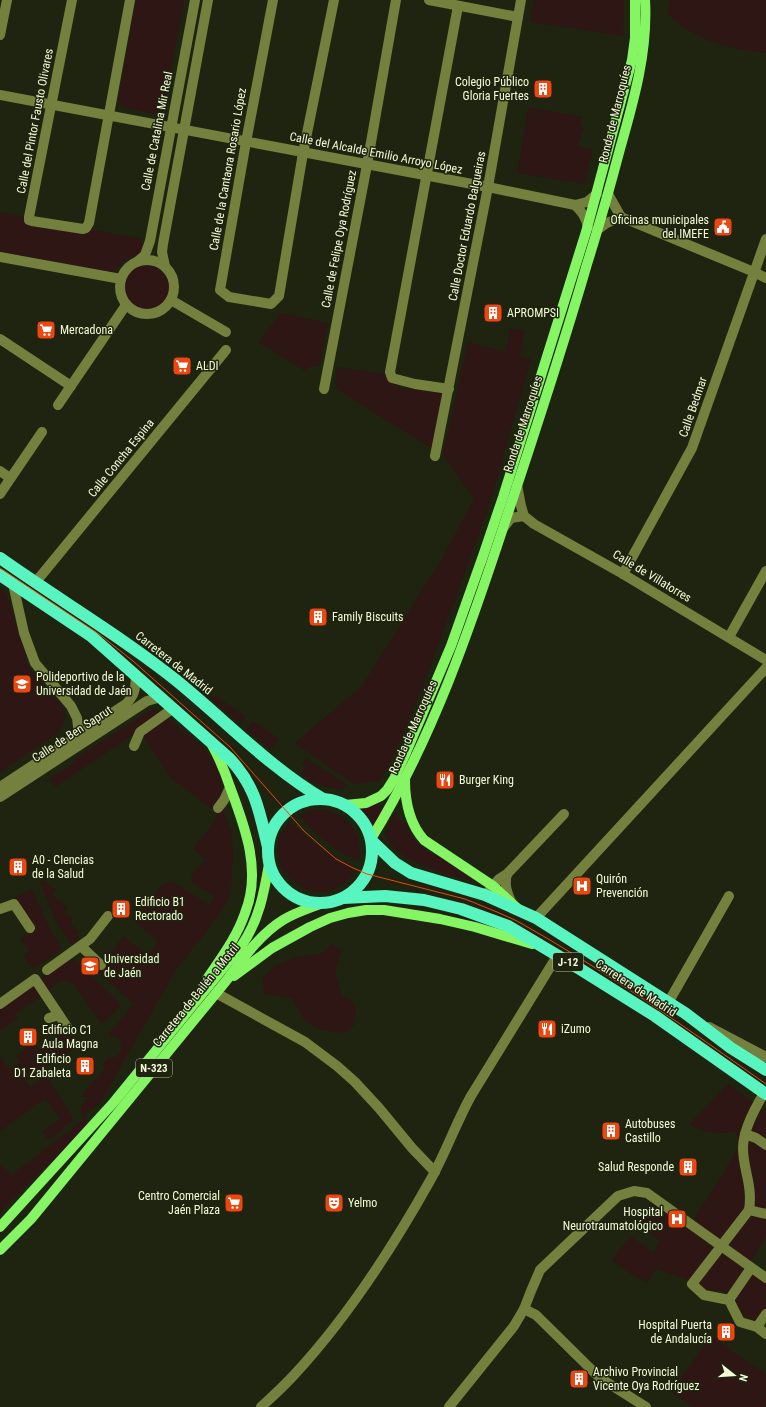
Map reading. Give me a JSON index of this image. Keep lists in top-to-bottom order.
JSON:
{
  "streets": {
    "highway": ["Carretera de Madrid", "J-12"],
    "main road": ["Ronda de Marroquíes", "Carretera de Bailén a Motril", "N-323"],
    "street": [
      "Calle del Pintor Fausto Olivares",
      "Calle de Catalina Mir Real",
      "Calle del Alcalde Emilio Arroyo López",
      "Calle de la Cantaora Rosario López",
      "Calle Doctor Eduardo Balgueiras",
      "Calle de Felipe Oya Rodríguez",
      "Calle Bedmar",
      "Calle Concha Espina",
      "Calle de Villatorres",
      "Calle de Ben Saprut"
    ]
  },
  "crossings": [
    ["Ronda de Marroquíes", "Carretera de Madrid"],
    ["Ronda de Marroquíes", "Carretera de Bailén a Motril"],
    ["Calle del Pintor Fausto Olivares", "Calle del Alcalde Emilio Arroyo López"],
    ["Calle de Catalina Mir Real", "Calle del Alcalde Emilio Arroyo López"],
    ["Calle del Alcalde Emilio Arroyo López", "Calle de la Cantaora Rosario López"],
    ["Calle del Alcalde Emilio Arroyo López", "Calle Doctor Eduardo Balgueiras"],
    ["Calle del Alcalde Emilio Arroyo López", "Calle de Felipe Oya Rodríguez"],
    ["Calle Bedmar", "Calle de Villatorres"],
    ["Calle Concha Espina", "Carretera de Madrid"],
    ["Carretera de Madrid", "J-12"],
    ["Carretera de Madrid", "Carretera de Bailén a Motril"]
  ],
  "places": {
    "building": [
      "Colegio Público Gloria Fuertes",
      "APROMPSI",
      "Family Biscuits",
      "A0 - CIencias de la Salud",
      "Edificio B1 Rectorado",
      "Edificio C1 Aula Magna",
      "Edificio D1 Zabaleta",
      "Autobuses Castillo",
      "Salud Responde",
      "Hospital Puerta de Andalucía",
      "Archivo Provincial Vicente Oya Rodríguez"
    ],
    "public building": ["Oficinas municipales del IMEFE"],
    "supermarket": ["Mercadona", "ALDI", "Centro Comercial Jaén Plaza"],
    "school or university": ["Polideportivo de la Universidad de Jaén", "Universidad de Jaén"],
    "restaurant": ["Burger King", "iZumo"],
    "hospital": ["Quirón Prevención", "Hospital Neurotraumatológico"],
    "theatre": ["Yelmo"]
  },
  "north": "right"
}
